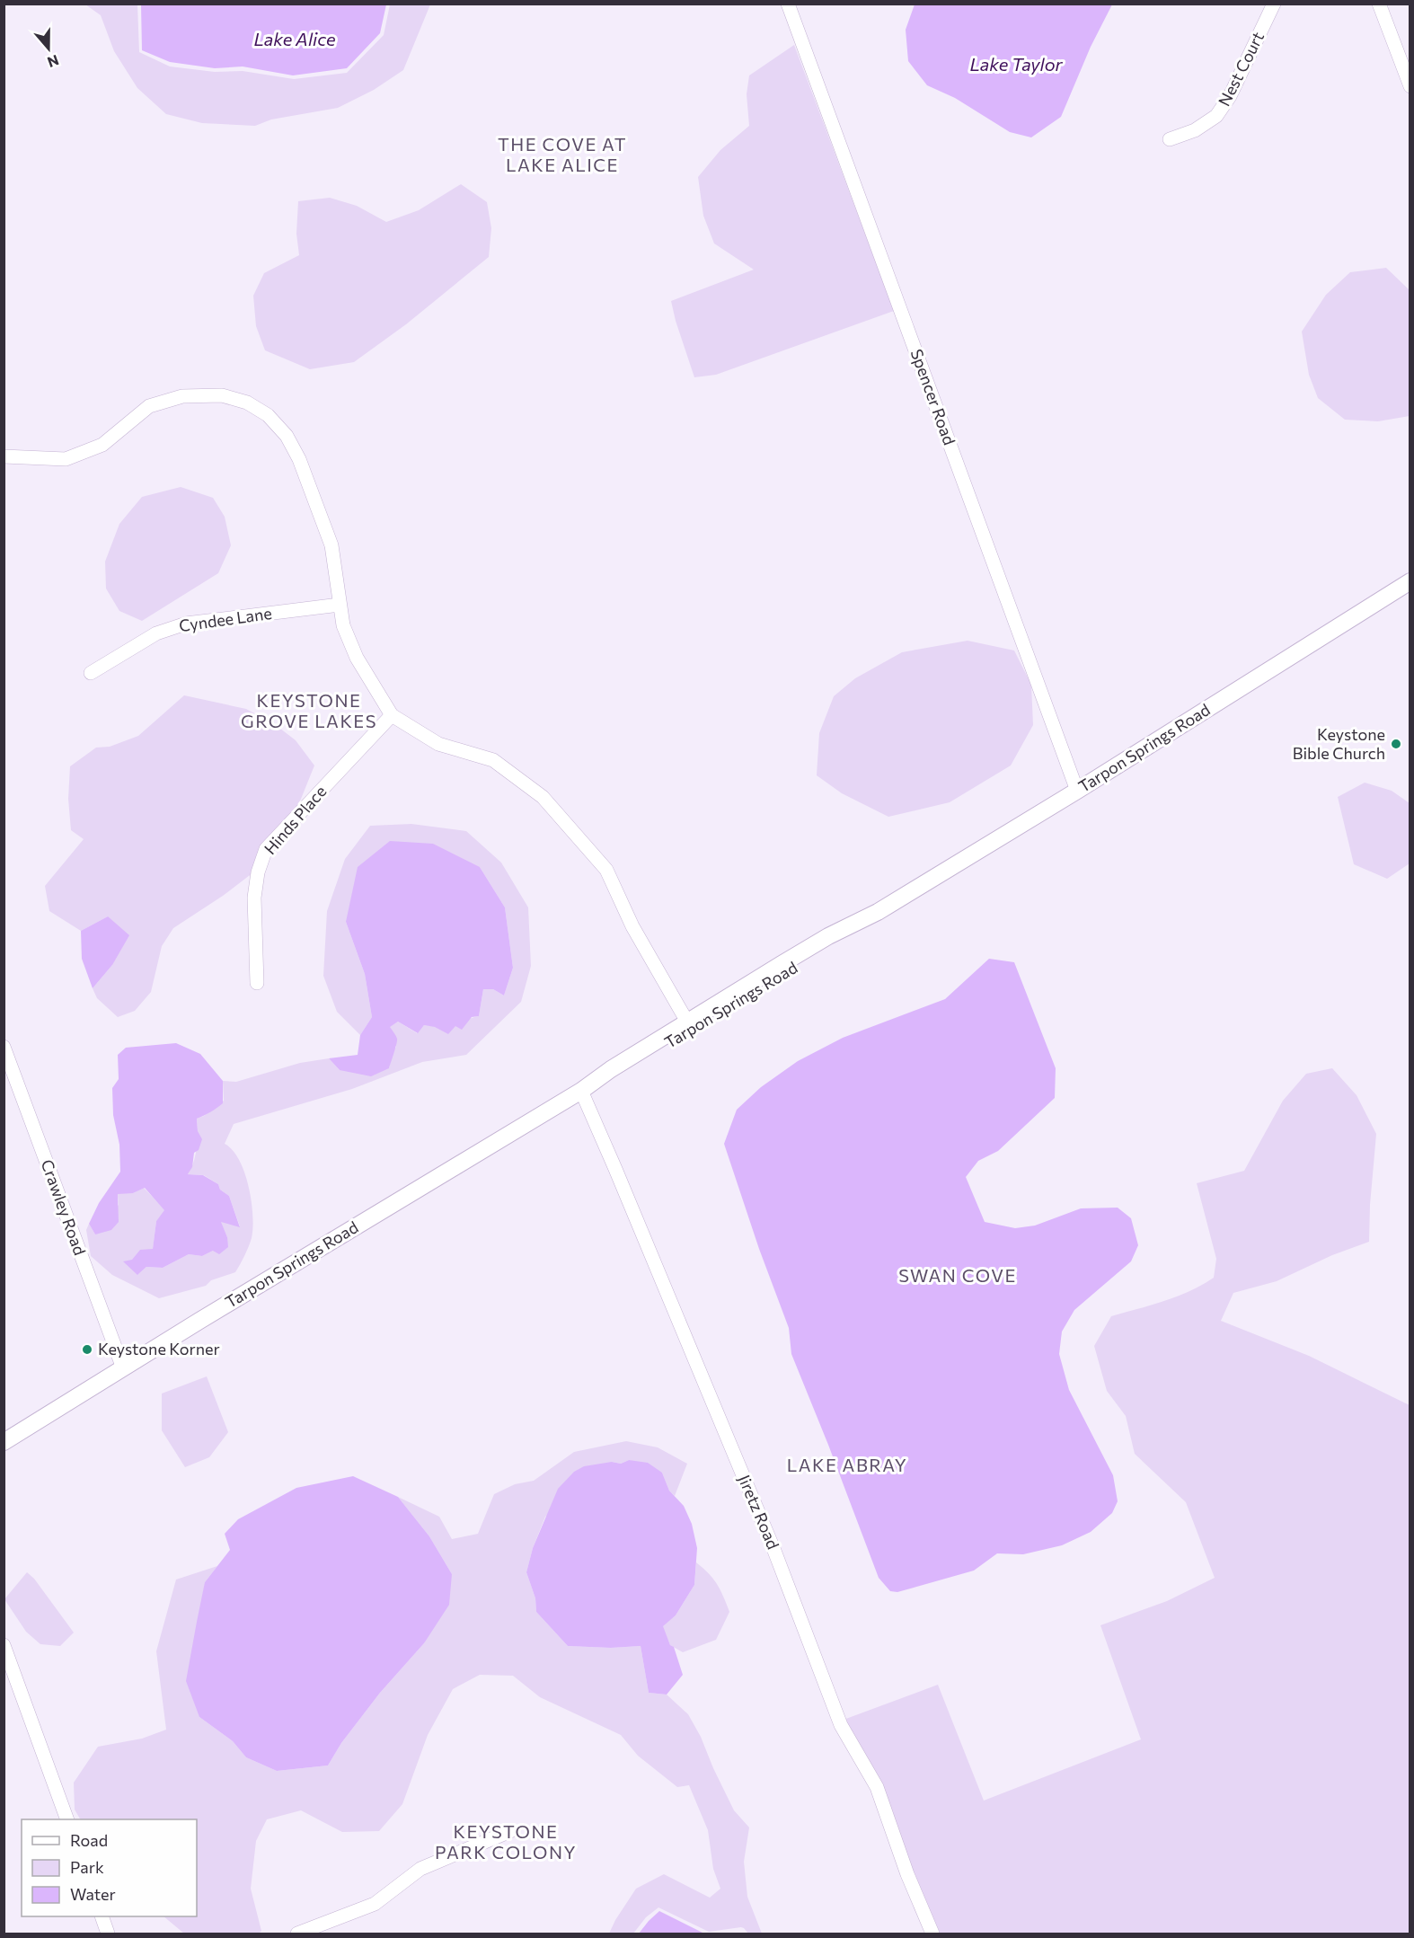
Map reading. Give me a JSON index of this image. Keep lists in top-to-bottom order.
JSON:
{
  "streets": {
    "main road": ["Tarpon Springs Road"],
    "street": [
      "Nest Court",
      "Spencer Road",
      "Cyndee Lane",
      "Hinds Place",
      "Crawley Road",
      "Jiretz Road"
    ]
  },
  "crossings": [
    ["Spencer Road", "Tarpon Springs Road"],
    ["Tarpon Springs Road", "Crawley Road"],
    ["Tarpon Springs Road", "Jiretz Road"]
  ],
  "districts": [
    "THE COVE AT LAKE ALICE",
    "KEYSTONE GROVE LAKES",
    "SWAN COVE",
    "LAKE ABRAY",
    "KEYSTONE PARK COLONY"
  ],
  "water": ["Lake Alice", "Lake Taylor"],
  "places": ["Keystone Bible Church", "Keystone Korner"],
  "legend": ["Road", "Park", "Water"],
  "north": "bottom"
}
